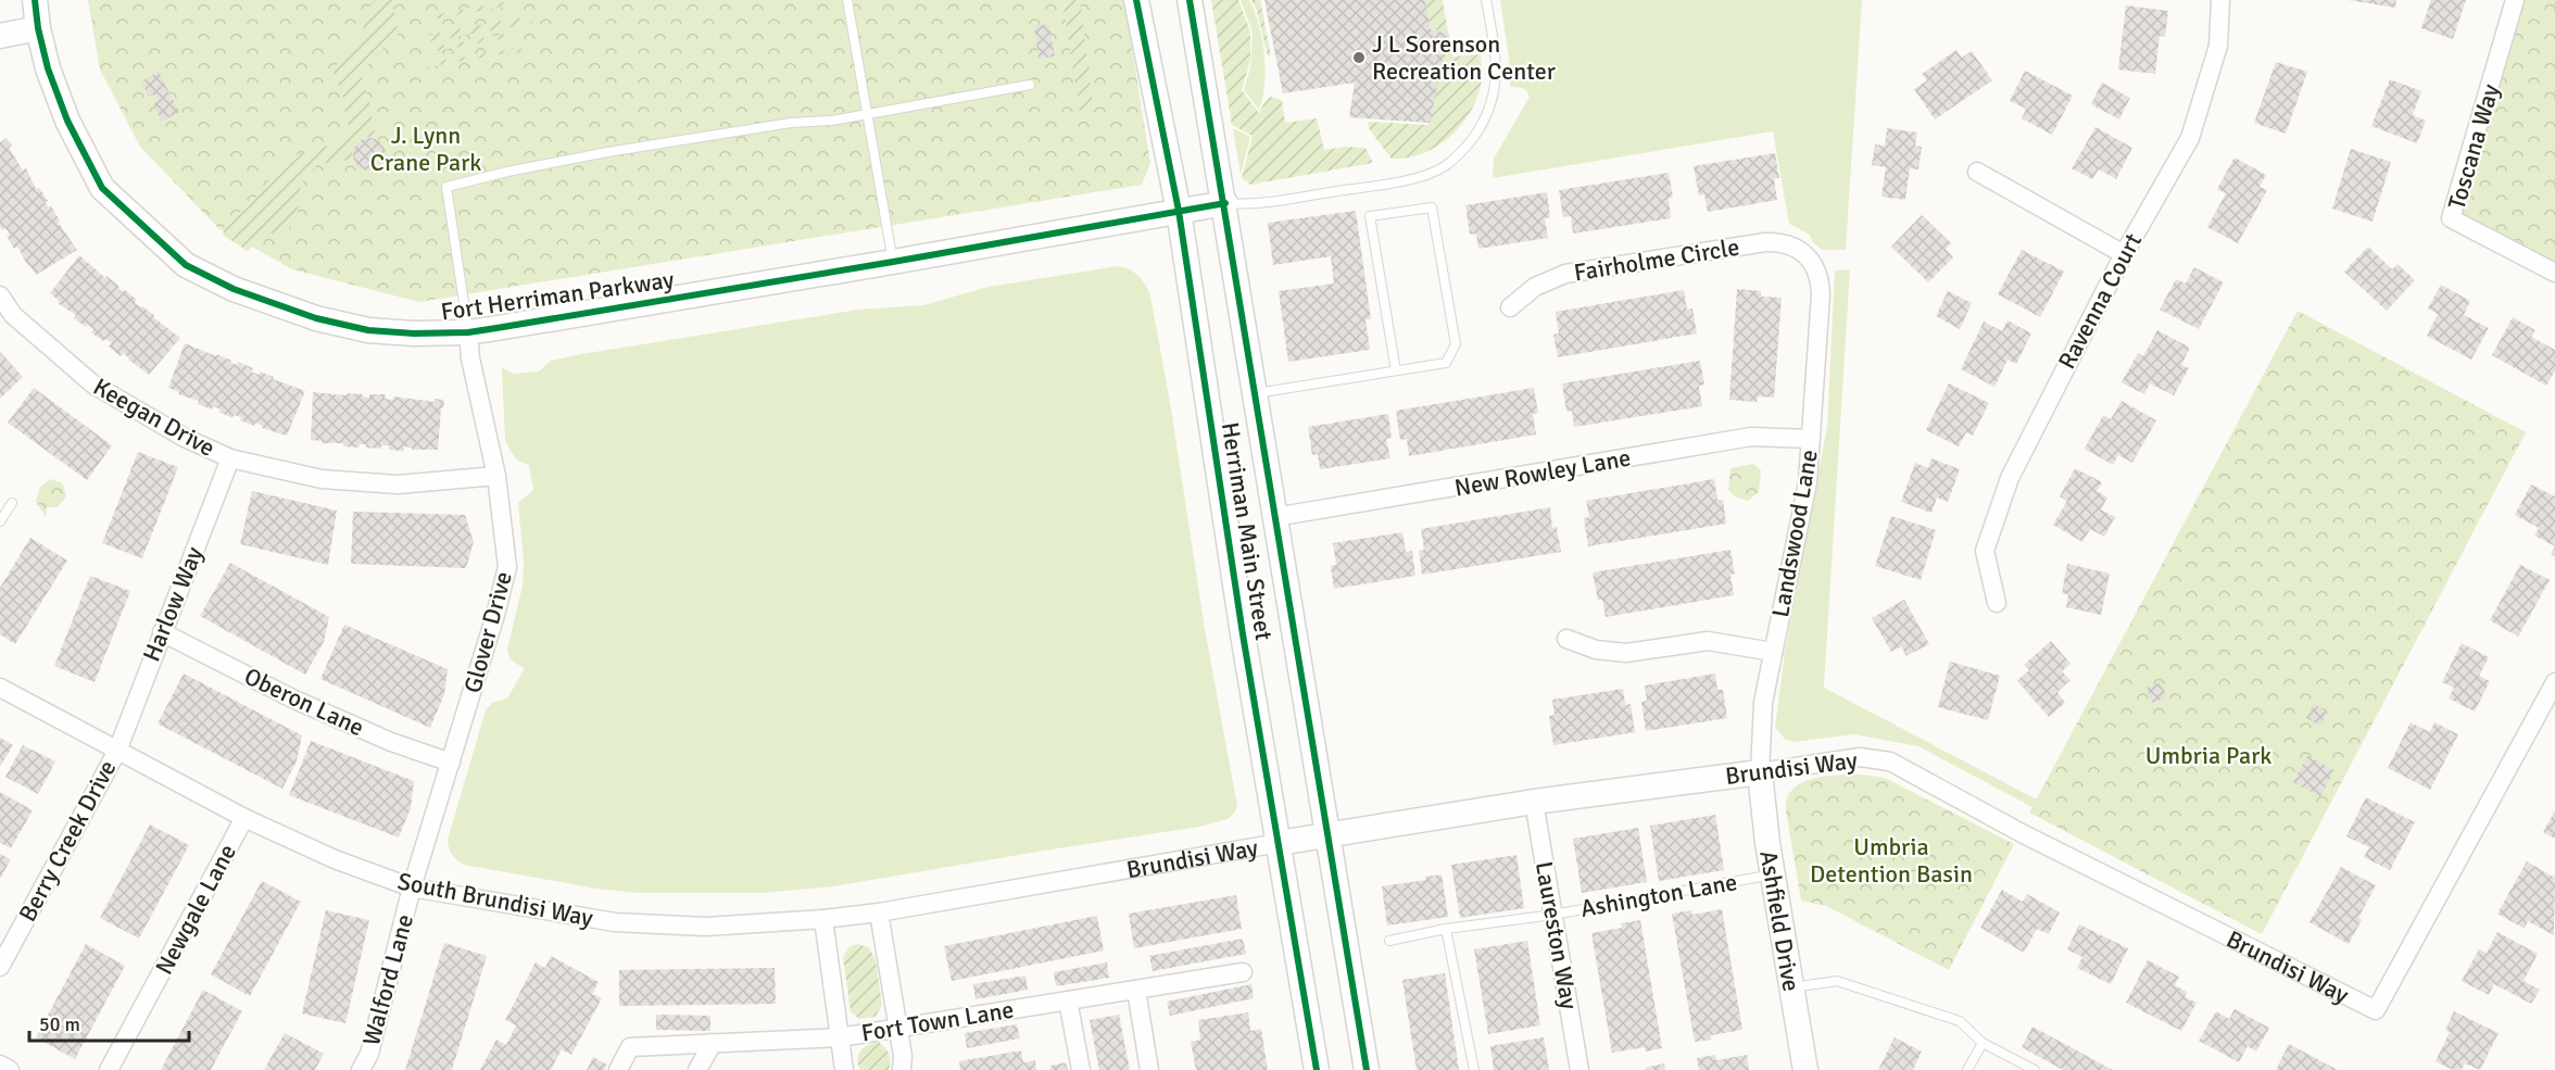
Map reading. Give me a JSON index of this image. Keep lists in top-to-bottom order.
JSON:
{
  "streets": {
    "street": [
      "Toscana Way",
      "Fairholme Circle",
      "Fort Herriman Parkway",
      "Ravenna Court",
      "Keegan Drive",
      "New Rowley Lane",
      "Herriman Main Street",
      "Landswood Lane",
      "Harlow Way",
      "Glover Drive",
      "Oberon Lane",
      "Brundisi Way",
      "Berry Creek Drive",
      "South Brundisi Way",
      "Newgale Lane",
      "Ashfield Drive",
      "Laureston Way",
      "Walford Lane",
      "Fort Town Lane"
    ],
    "lane": ["Ashington Lane"]
  },
  "crossings": [
    ["Fairholme Circle", "Landswood Lane"],
    ["Fort Herriman Parkway", "Herriman Main Street"],
    ["Fort Herriman Parkway", "Glover Drive"],
    ["Keegan Drive", "Harlow Way"],
    ["Keegan Drive", "Glover Drive"],
    ["New Rowley Lane", "Herriman Main Street"],
    ["New Rowley Lane", "Landswood Lane"],
    ["Herriman Main Street", "Brundisi Way"],
    ["Landswood Lane", "Brundisi Way"],
    ["Landswood Lane", "Ashfield Drive"],
    ["Harlow Way", "Oberon Lane"],
    ["Harlow Way", "Berry Creek Drive"],
    ["Harlow Way", "South Brundisi Way"],
    ["Glover Drive", "Oberon Lane"],
    ["Glover Drive", "South Brundisi Way"],
    ["Glover Drive", "Walford Lane"],
    ["Brundisi Way", "South Brundisi Way"],
    ["Brundisi Way", "Ashfield Drive"],
    ["Brundisi Way", "Laureston Way"],
    ["Berry Creek Drive", "South Brundisi Way"],
    ["Ashington Lane", "Ashfield Drive"],
    ["Ashington Lane", "Laureston Way"],
    ["South Brundisi Way", "Newgale Lane"],
    ["South Brundisi Way", "Walford Lane"]
  ],
  "parks": ["J. Lynn Crane Park", "Umbria Park", "Umbria Detention Basin"],
  "places": ["J L Sorenson Recreation Center"],
  "scale_bar": "50 m"
}
